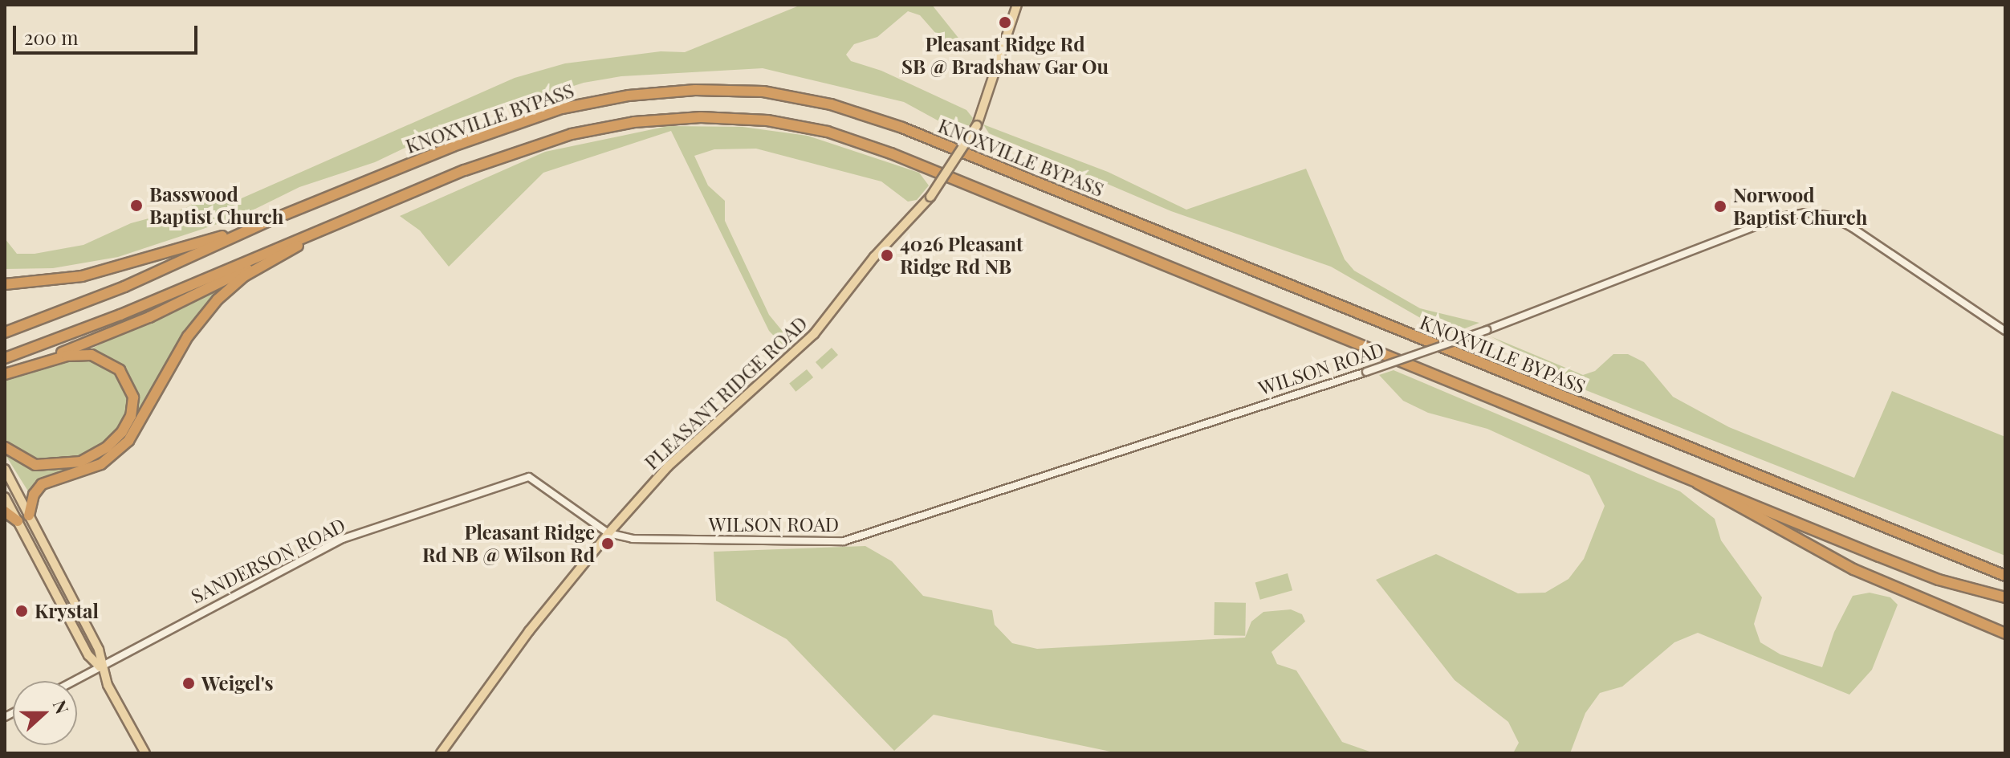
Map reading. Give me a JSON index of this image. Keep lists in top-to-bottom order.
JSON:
{
  "streets": {
    "highway": ["KNOXVILLE BYPASS"],
    "main road": ["PLEASANT RIDGE ROAD"],
    "street": ["WILSON ROAD", "SANDERSON ROAD"]
  },
  "crossings": [
    ["WILSON ROAD", "PLEASANT RIDGE ROAD"],
    ["WILSON ROAD", "SANDERSON ROAD"],
    ["PLEASANT RIDGE ROAD", "SANDERSON ROAD"]
  ],
  "places": [
    "Pleasant Ridge Rd SB @ Bradshaw Gar Ou",
    "Basswood Baptist Church",
    "Norwood Baptist Church",
    "4026 Pleasant Ridge Rd NB",
    "Pleasant Ridge Rd NB @ Wilson Rd",
    "Krystal",
    "Weigel's"
  ],
  "scale_bar": "200 m",
  "north": "right"
}
